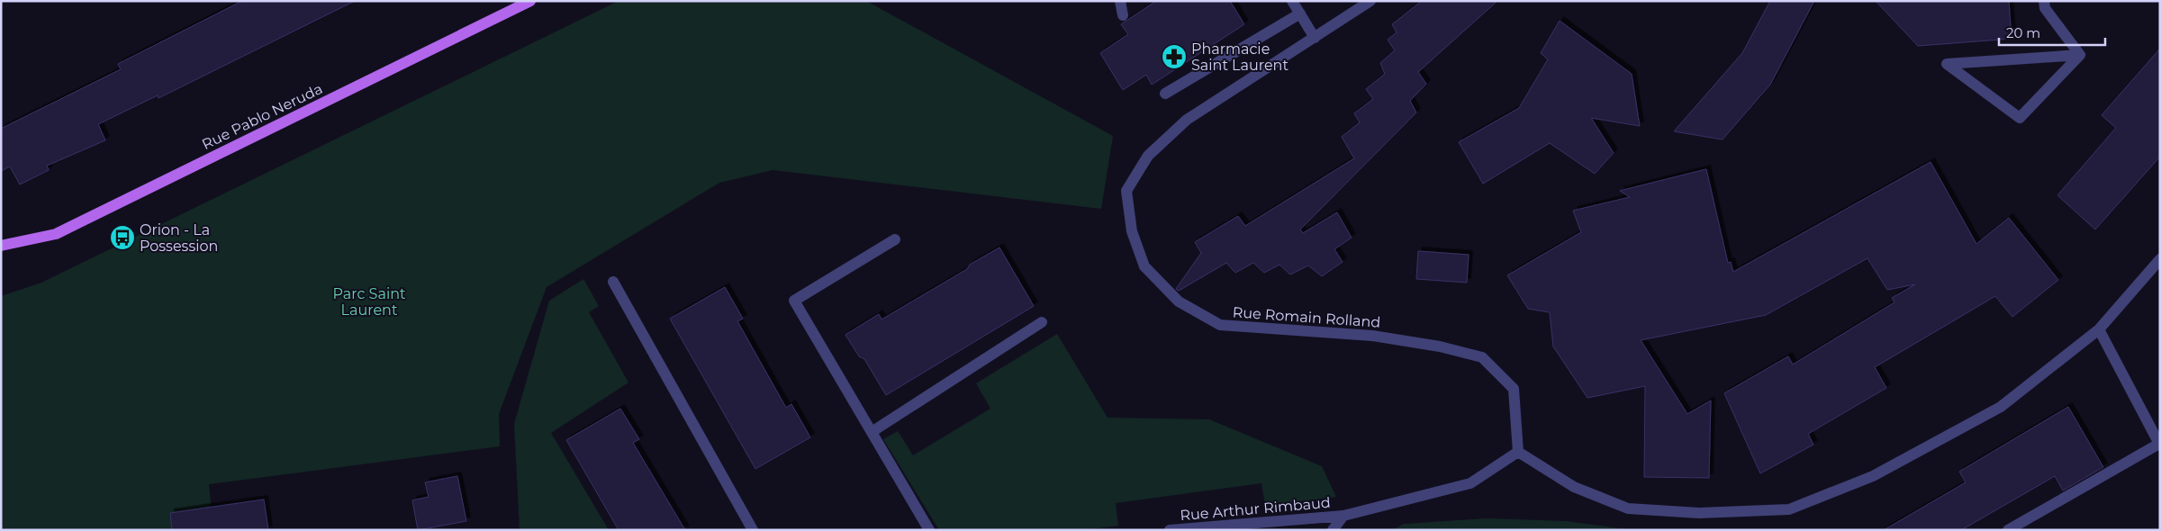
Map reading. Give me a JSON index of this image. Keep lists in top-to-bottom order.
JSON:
{
  "streets": {
    "main road": ["Rue Pablo Neruda"],
    "street": ["Rue Romain Rolland", "Rue Arthur Rimbaud"]
  },
  "parks": ["Parc Saint Laurent"],
  "places": {
    "pharmacy": ["Pharmacie Saint Laurent"],
    "bus stop": ["Orion - La Possession"]
  },
  "scale_bar": "20 m"
}
